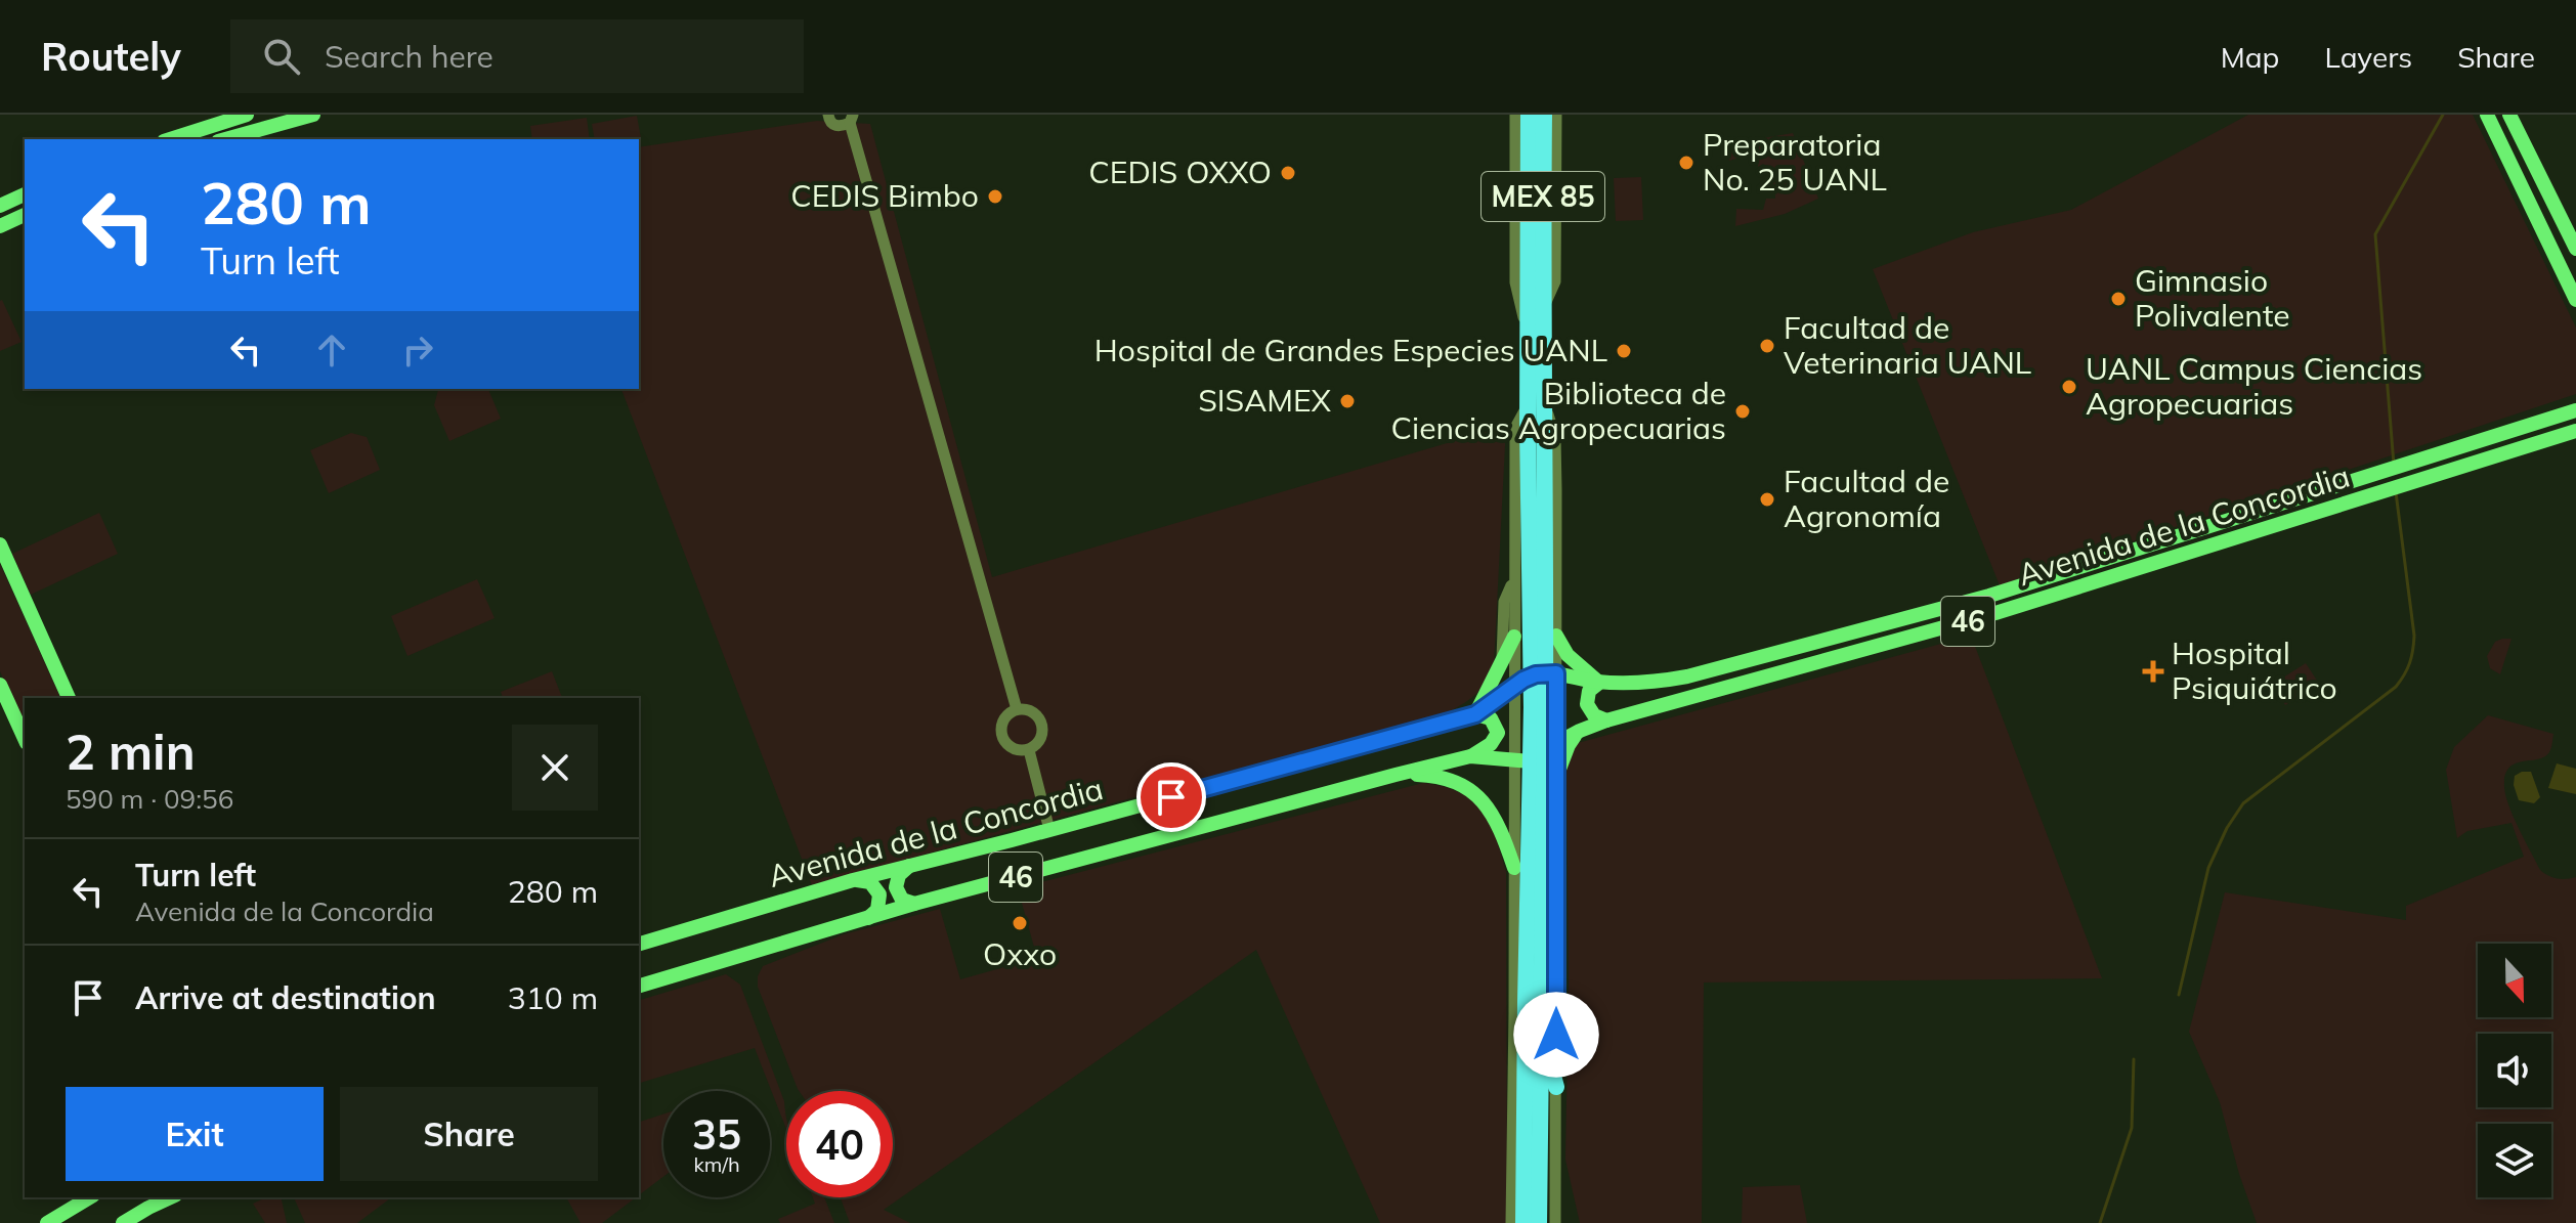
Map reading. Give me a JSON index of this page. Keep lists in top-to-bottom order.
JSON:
{
  "streets": {
    "highway": ["MEX 85"],
    "main road": ["Avenida de la Concordia", "46"]
  },
  "places": {
    "other": [
      "Preparatoria No. 25 UANL",
      "CEDIS OXXO",
      "CEDIS Bimbo",
      "Gimnasio Polivalente",
      "Facultad de Veterinaria UANL",
      "Hospital de Grandes Especies UANL",
      "UANL Campus Ciencias Agropecuarias",
      "SISAMEX",
      "Biblioteca de Ciencias Agropecuarias",
      "Facultad de Agronomía",
      "Oxxo"
    ],
    "health": ["Hospital Psiquiátrico"]
  },
  "north": "bottom",
  "page": {
    "header": "Routely",
    "search": "Search here",
    "nav": ["Map", "Layers", "Share"],
    "turn": ["280 m", "Turn left"],
    "heading": ["2 min", "590 m · 09:56"],
    "list": [
      {
        "name": "Turn left",
        "note": "Avenida de la Concordia",
        "value": "280 m"
      },
      {
        "name": "Arrive at destination",
        "value": "310 m"
      }
    ],
    "buttons": ["Exit", "Share"],
    "speed": "35 km/h",
    "limit": "40"
  }
}
